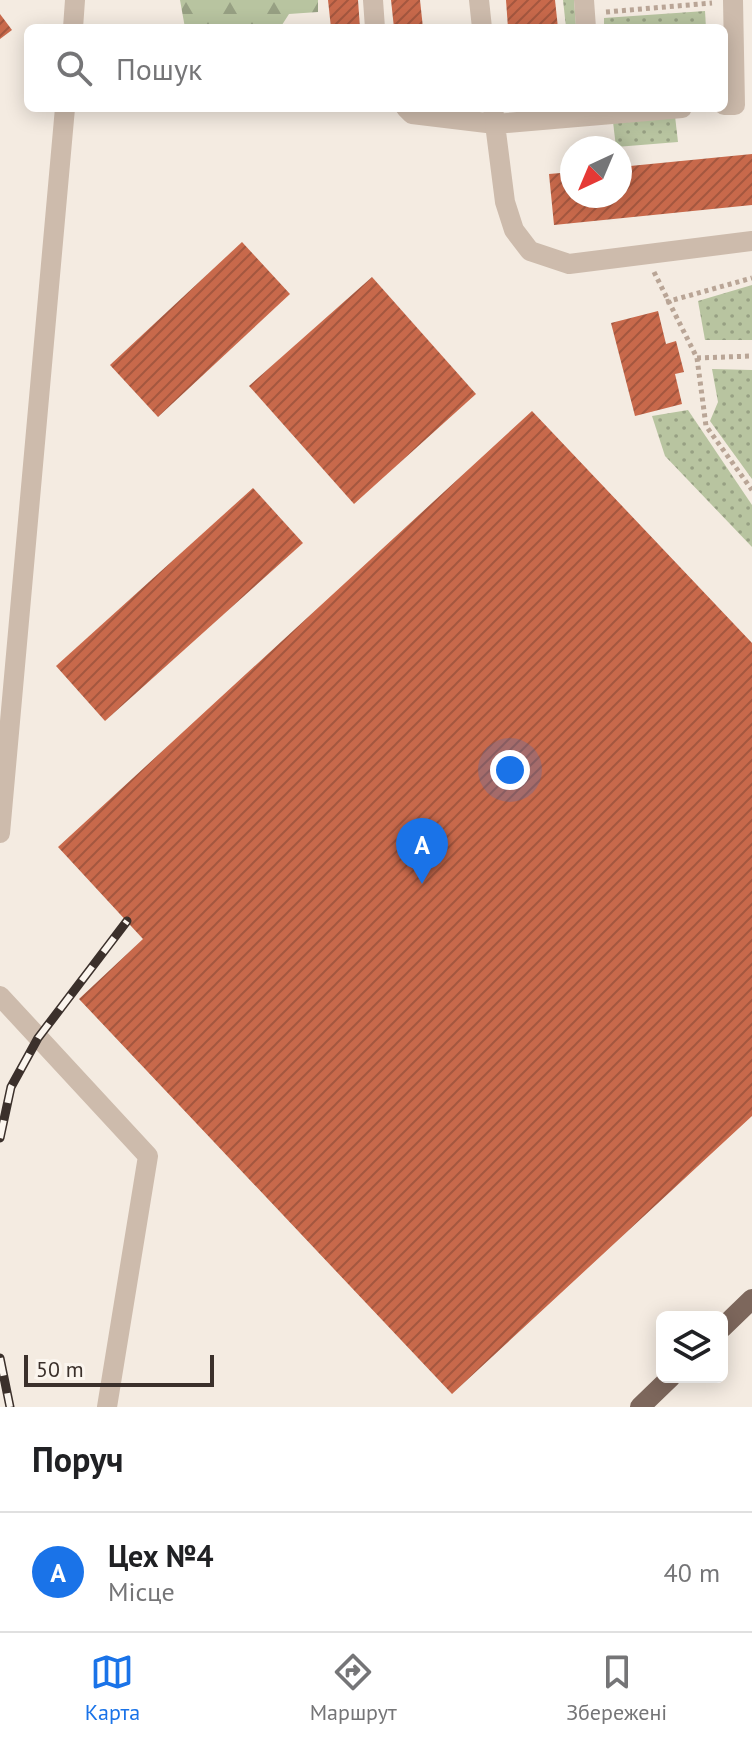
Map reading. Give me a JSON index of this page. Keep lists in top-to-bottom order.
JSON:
{
  "scale_bar": "50 m",
  "north": "bottom left",
  "page": {
    "search": "Пошук",
    "pins": "A",
    "scale": "50 m",
    "heading": "Поруч",
    "list": [
      {
        "mark": "A",
        "name": "Цех №4",
        "note": "Місце",
        "value": "40 m"
      }
    ],
    "nav": ["Карта", "Маршрут", "Збережені"]
  }
}
